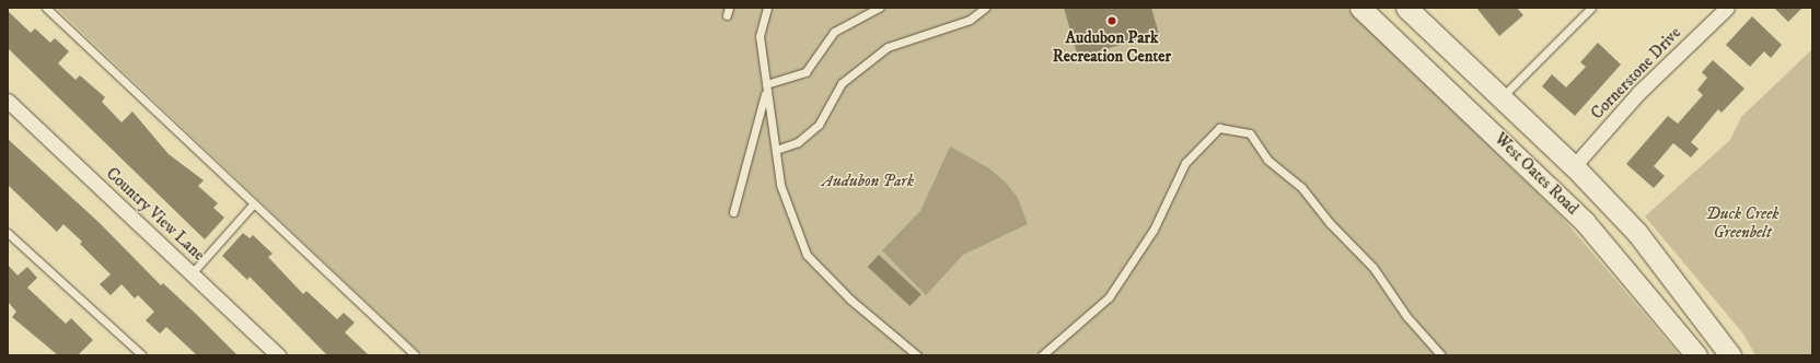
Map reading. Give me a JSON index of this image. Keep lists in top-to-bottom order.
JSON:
{
  "streets": {
    "main road": ["West Oates Road"],
    "street": ["Cornerstone Drive", "Country View Lane"]
  },
  "crossings": [
    ["Cornerstone Drive", "West Oates Road"]
  ],
  "parks": ["Audubon Park", "Duck Creek Greenbelt"],
  "places": ["Audubon Park Recreation Center"]
}
